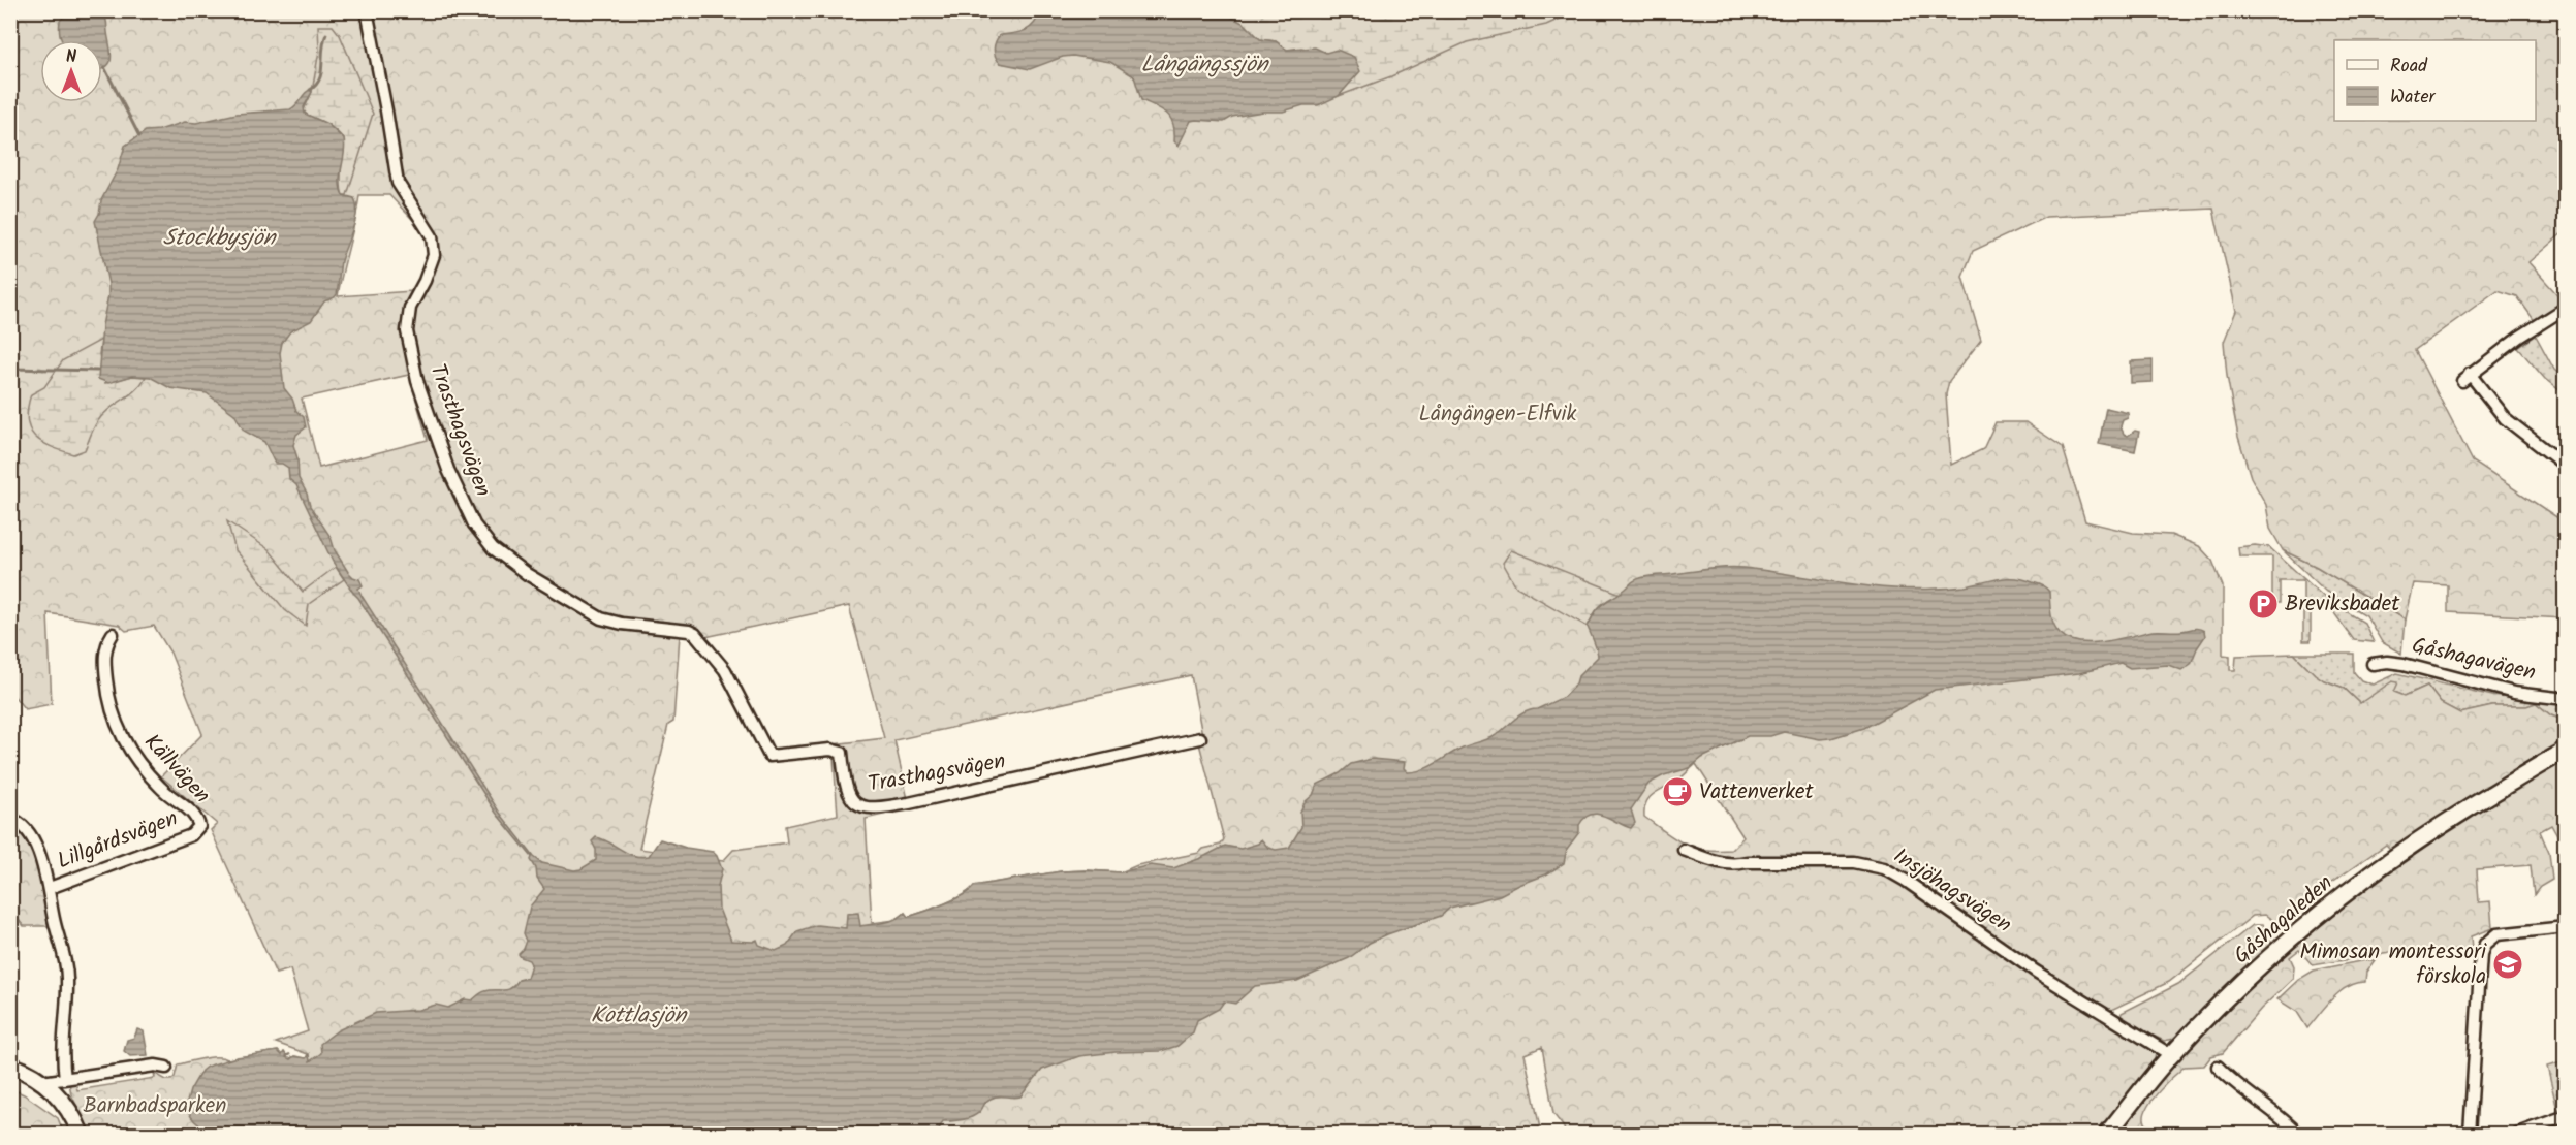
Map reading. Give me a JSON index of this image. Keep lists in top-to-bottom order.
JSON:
{
  "streets": {
    "main road": ["Gåshagaleden"],
    "street": [
      "Trasthagsvägen",
      "Gåshagavägen",
      "Källvägen",
      "Lillgårdsvägen",
      "Insjöhagsvägen"
    ]
  },
  "crossings": [
    ["Källvägen", "Lillgårdsvägen"],
    ["Insjöhagsvägen", "Gåshagaleden"]
  ],
  "water": ["Långängssjön", "Stockbysjön", "Kottlasjön"],
  "parks": ["Långängen-Elfvik", "Barnbadsparken"],
  "places": {
    "parking": ["Breviksbadet"],
    "cafe": ["Vattenverket"],
    "school or university": ["Mimosan montessori förskola"]
  },
  "legend": ["Road", "Water"],
  "north": "top"
}
